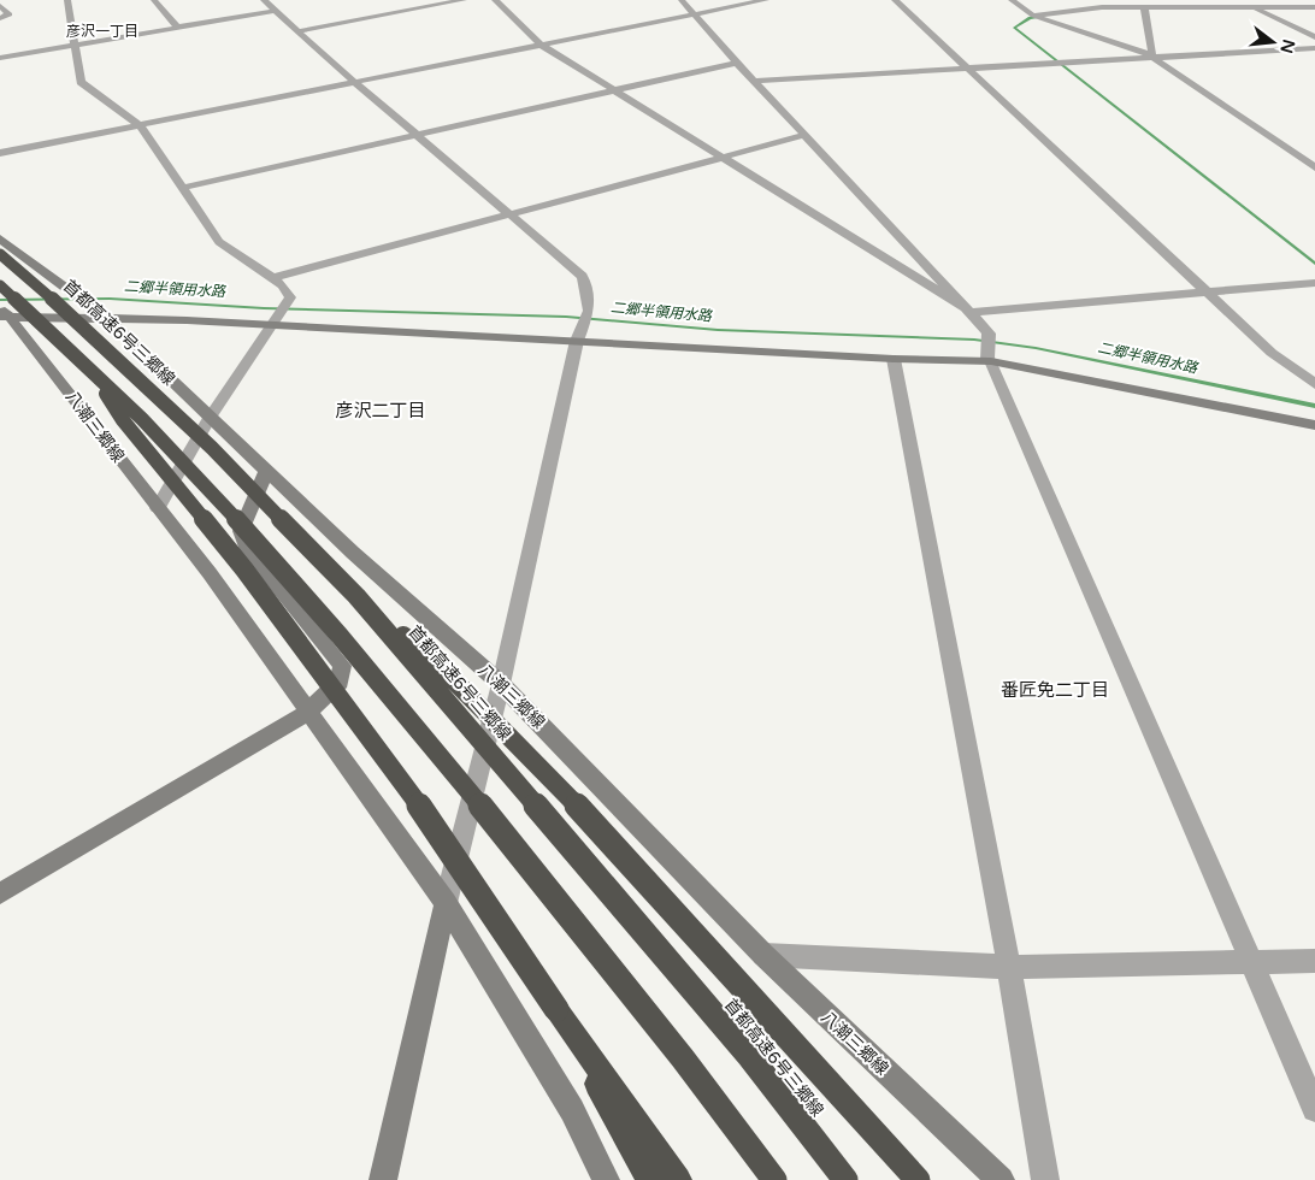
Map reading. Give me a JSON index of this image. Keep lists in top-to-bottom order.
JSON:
{
  "streets": {
    "highway": ["首都高速6号三郷線"],
    "main road": ["八潮三郷線"]
  },
  "districts": ["彦沢一丁目", "彦沢二丁目", "番匠免二丁目"],
  "water": ["二郷半領用水路"],
  "north": "right"
}
